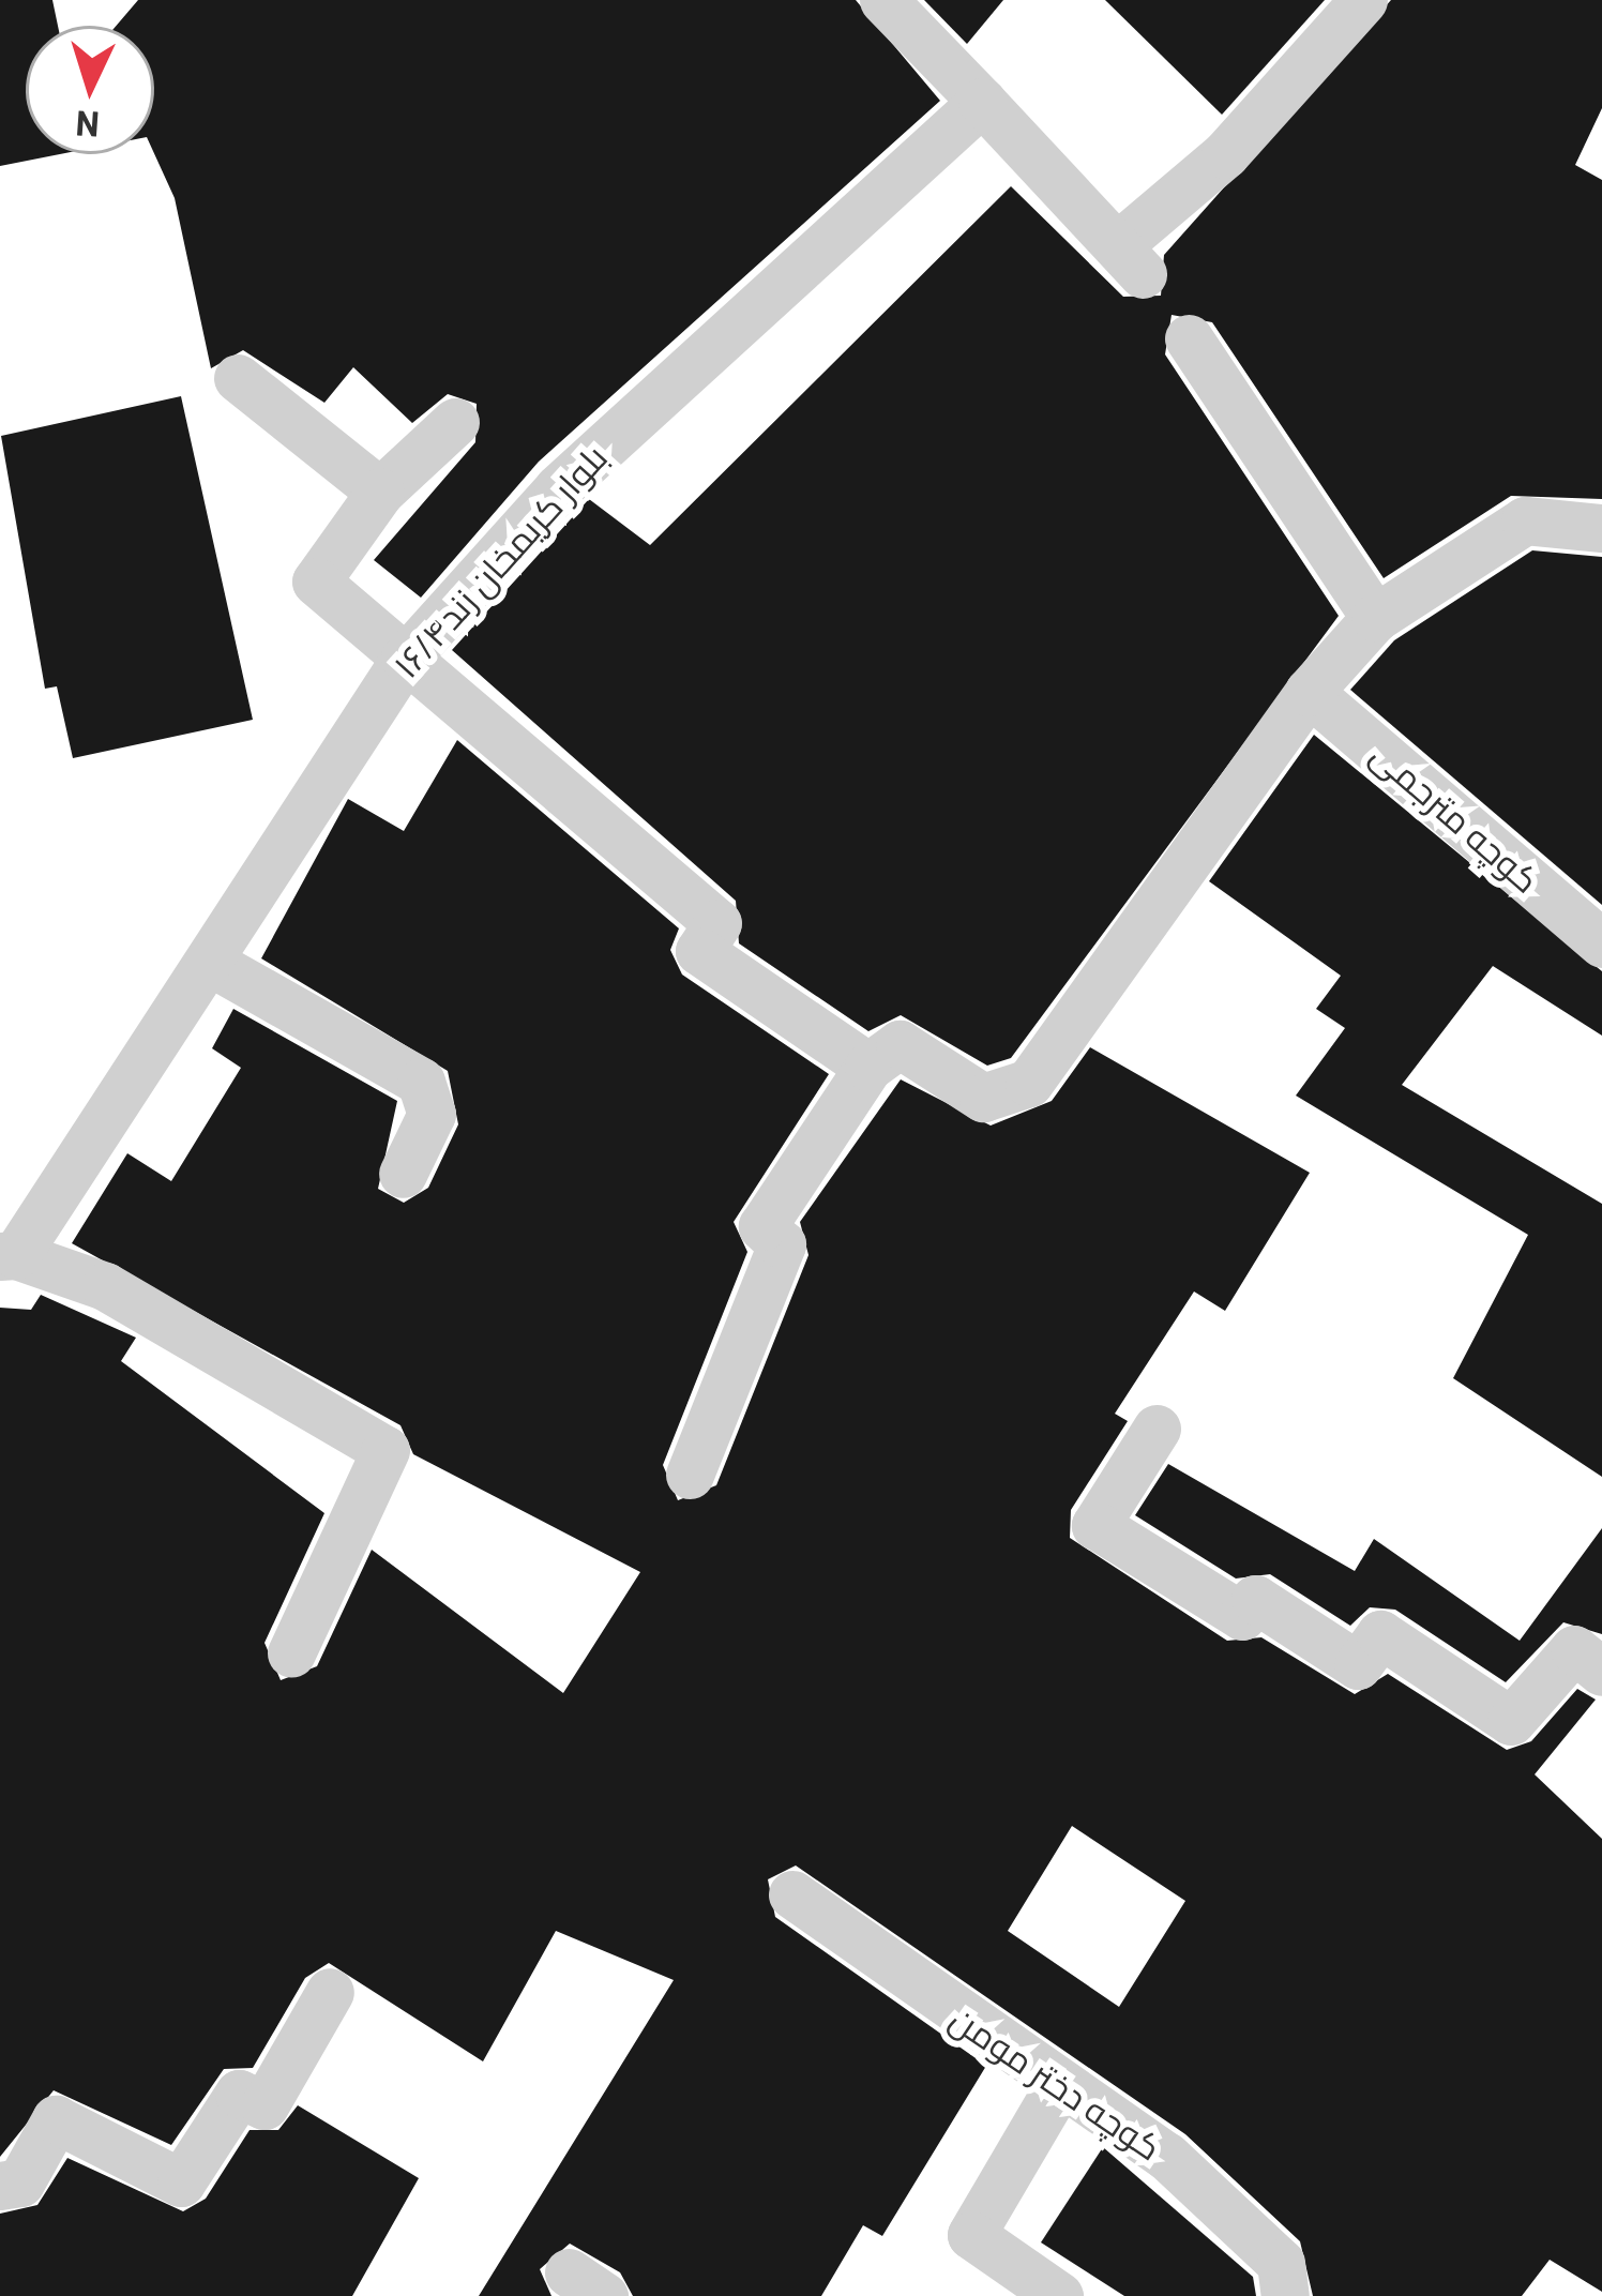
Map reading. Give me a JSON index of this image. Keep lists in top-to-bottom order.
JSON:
{
  "streets": {
    "lane": ["بلوار کریمخان زند۱۶/۴", "کوچه مترجمی", "کوچه دختر مومن"]
  },
  "north": "bottom"
}
